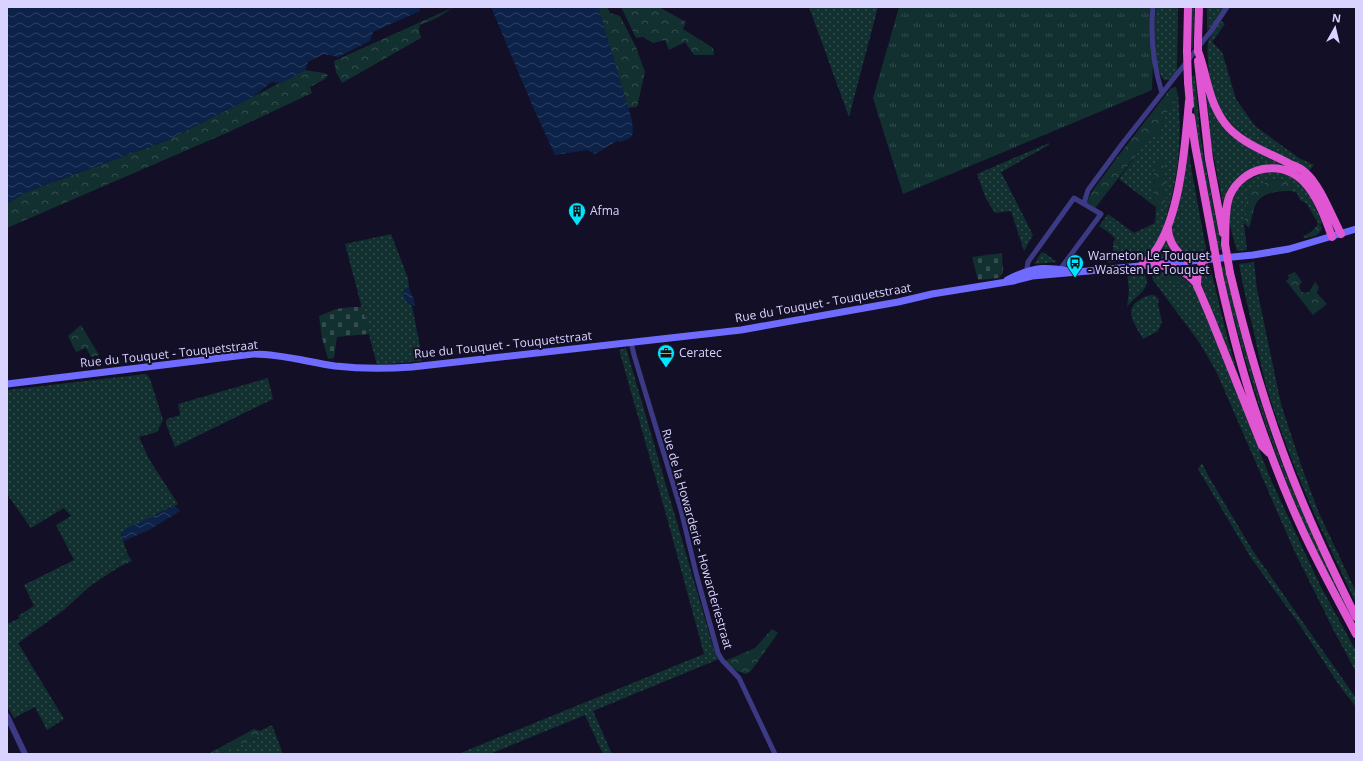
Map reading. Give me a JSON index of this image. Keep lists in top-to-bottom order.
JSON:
{
  "streets": {
    "main road": ["Rue du Touquet - Touquetstraat"],
    "street": ["Rue de la Howarderie - Howarderiestraat"]
  },
  "crossings": [
    ["Rue du Touquet - Touquetstraat", "Rue de la Howarderie - Howarderiestraat"]
  ],
  "places": {
    "building": ["Afma"],
    "bus stop": ["Warneton Le Touquet - Waasten Le Touquet"],
    "office": ["Ceratec"]
  },
  "north": "top"
}
